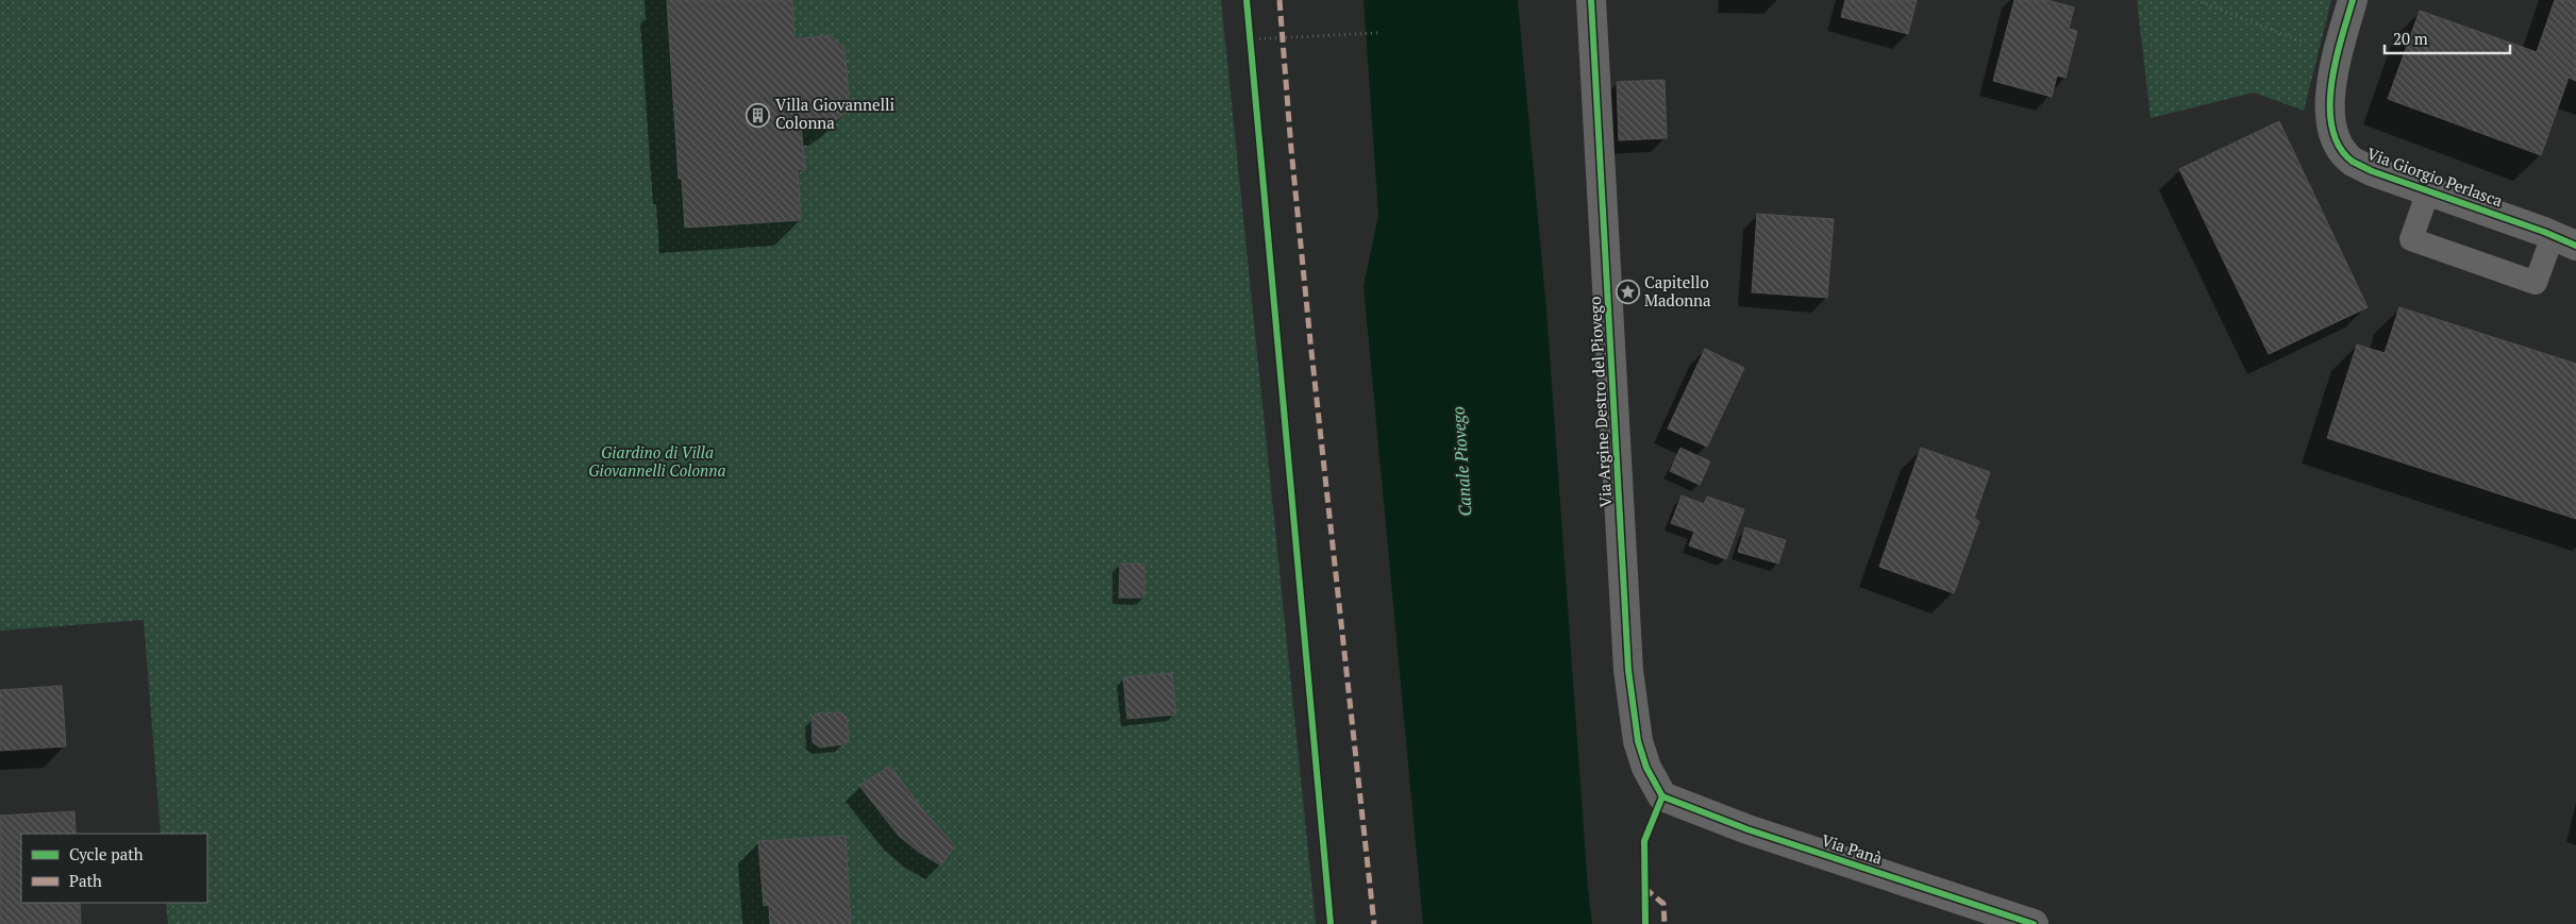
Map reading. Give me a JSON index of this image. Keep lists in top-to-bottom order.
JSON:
{
  "streets": {
    "street": ["Via Giorgio Perlasca", "Via Argine Destro del Piovego", "Via Panà"]
  },
  "crossings": [
    ["Via Argine Destro del Piovego", "Via Panà"]
  ],
  "water": ["Canale Piovego"],
  "parks": ["Giardino di Villa Giovannelli Colonna"],
  "places": {
    "building": ["Villa Giovannelli Colonna"],
    "place": ["Capitello Madonna"]
  },
  "legend": ["Cycle path", "Path"],
  "scale_bar": "20 m"
}
